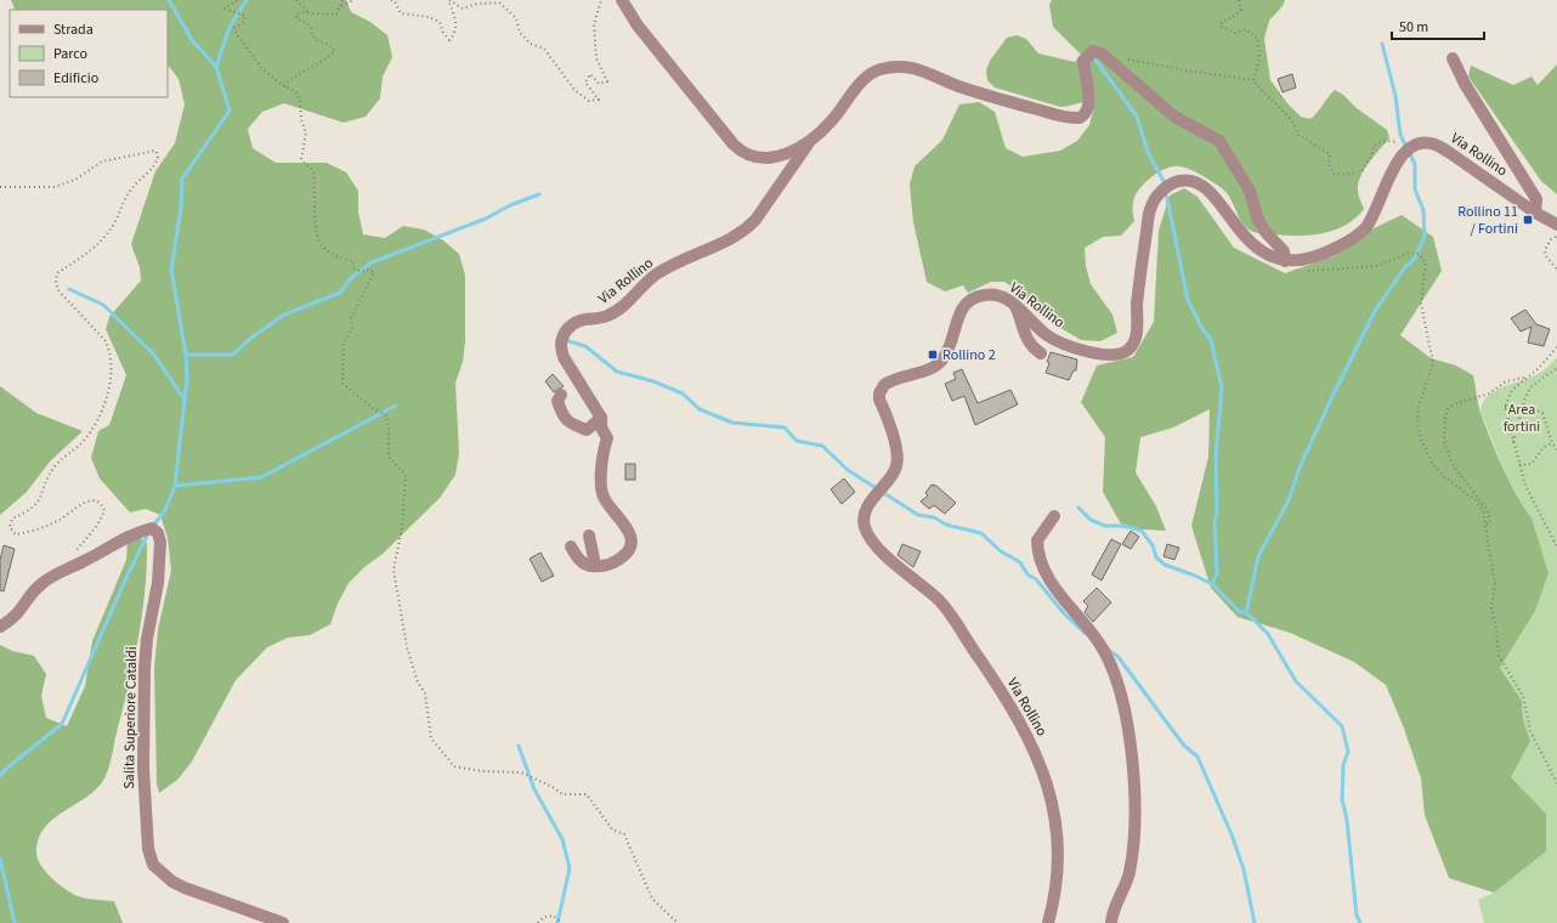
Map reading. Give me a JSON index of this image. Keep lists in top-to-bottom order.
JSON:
{
  "streets": {
    "street": ["Via Rollino", "Salita Superiore Cataldi"]
  },
  "parks": ["Area fortini"],
  "places": {
    "transit": ["Rollino 11 / Fortini", "Rollino 2"]
  },
  "legend": ["Strada", "Parco", "Edificio"],
  "scale_bar": "50 m"
}
